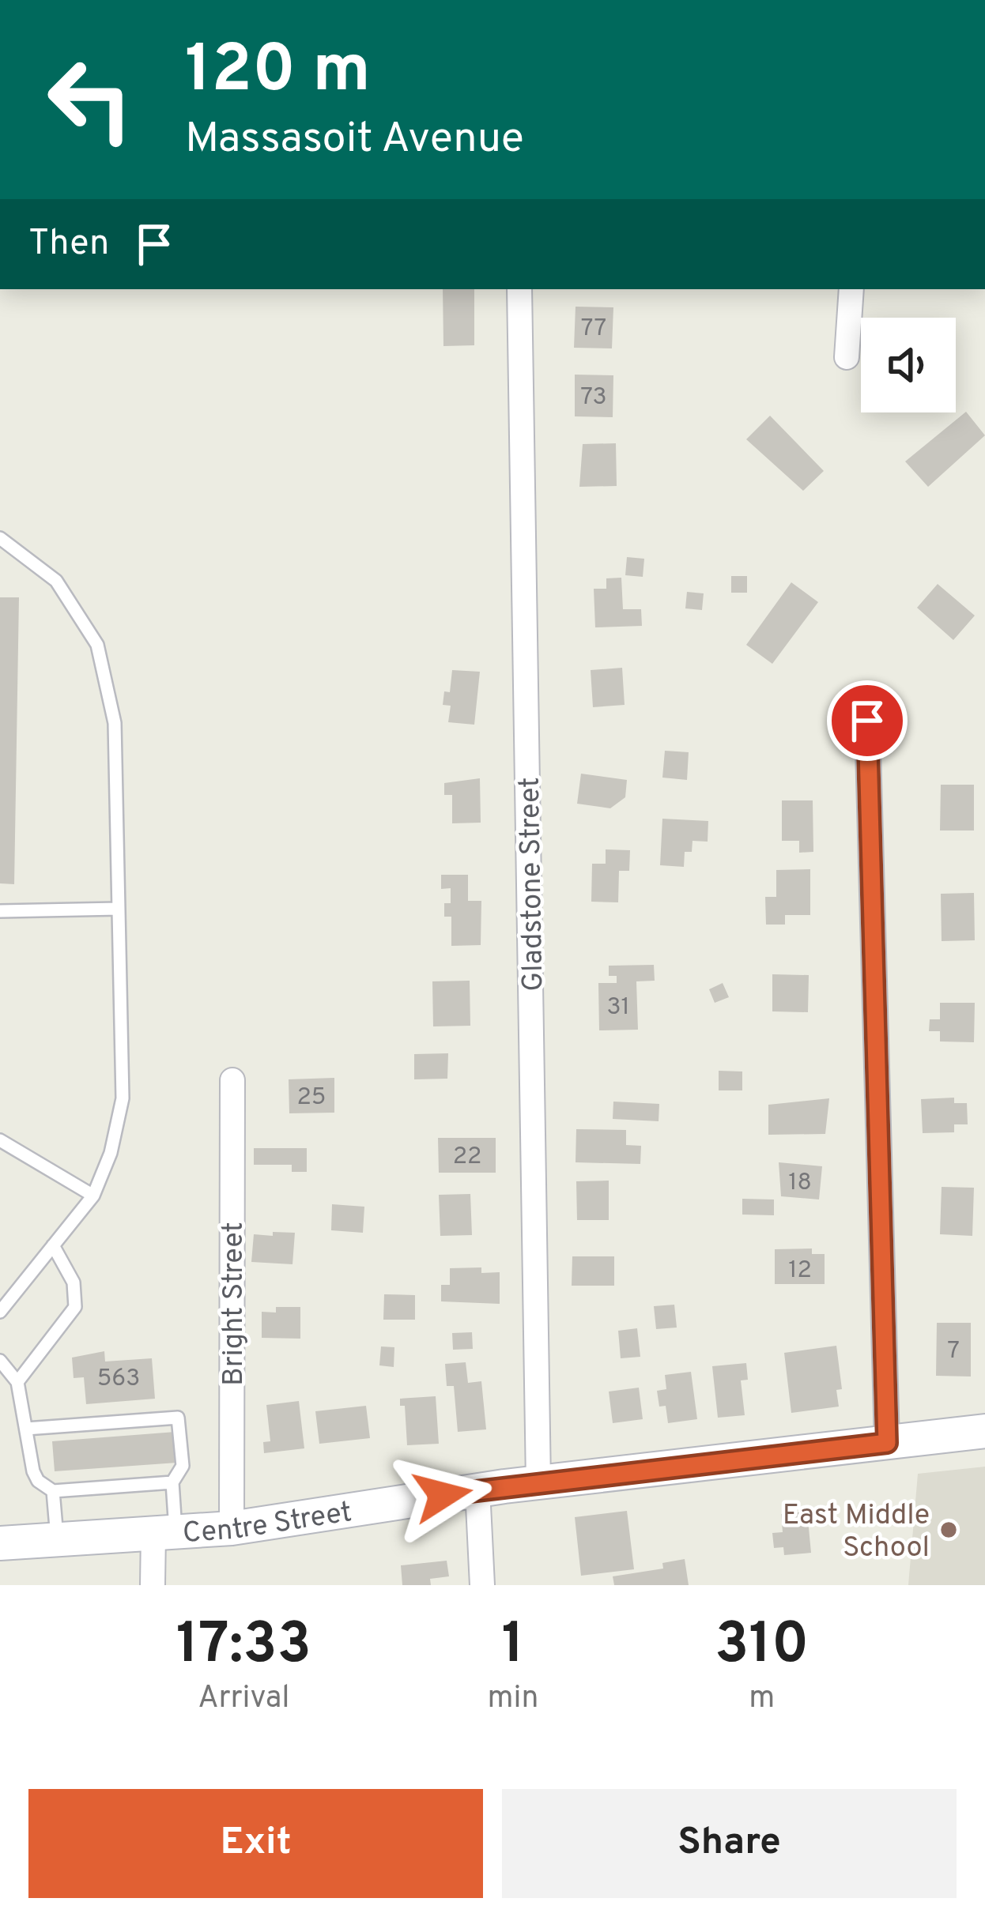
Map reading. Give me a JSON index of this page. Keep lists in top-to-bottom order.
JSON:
{
  "streets": {
    "main road": ["Centre Street"],
    "street": ["Gladstone Street", "Bright Street"]
  },
  "crossings": [
    ["Gladstone Street", "Centre Street"],
    ["Bright Street", "Centre Street"]
  ],
  "places": ["East Middle School"],
  "house_numbers": [
    "77",
    "73",
    "31",
    "25",
    "22",
    "18",
    "12",
    "7",
    "563"
  ],
  "page": {
    "turn": ["120 m", "Massasoit Avenue"],
    "then": "Then",
    "eta": [
      "17:33",
      "Arrival",
      "1",
      "min",
      "310",
      "m"
    ],
    "buttons": ["Exit", "Share"]
  }
}
